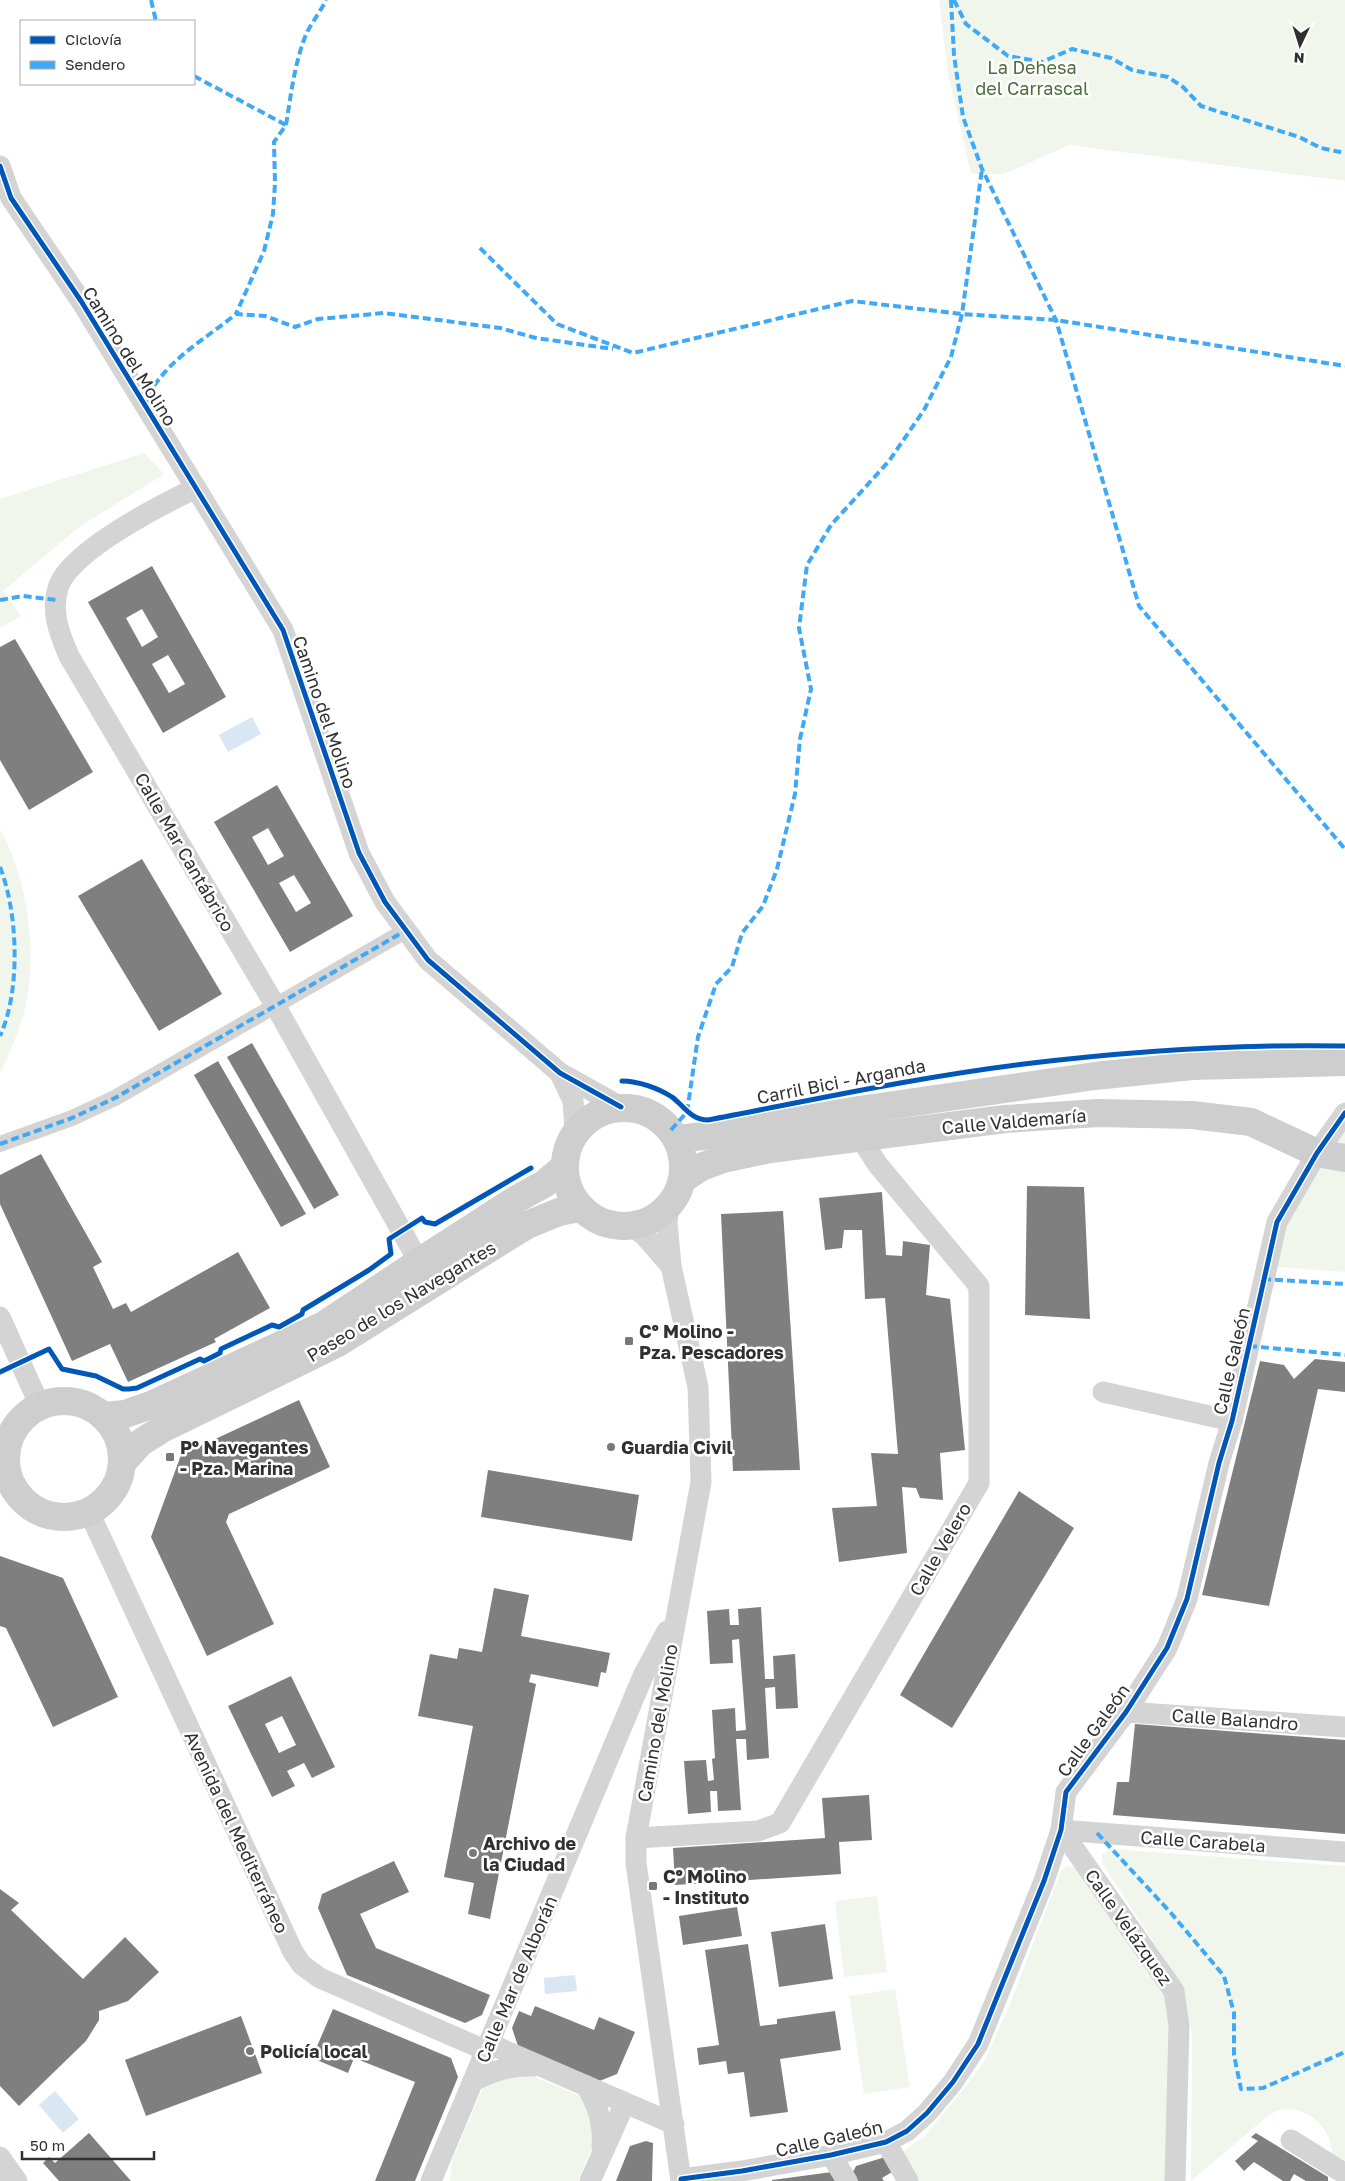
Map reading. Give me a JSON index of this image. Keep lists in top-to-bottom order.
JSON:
{
  "streets": {
    "main road": ["Calle Valdemaría", "Paseo de los Navegantes"],
    "street": [
      "Camino del Molino",
      "Calle Mar Cantábrico",
      "Calle Galeón",
      "Calle Velero",
      "Calle Balandro",
      "Avenida del Mediterráneo",
      "Calle Carabela",
      "Calle Velázquez",
      "Calle Mar de Alborán"
    ],
    "cycle path": ["Carril Bici - Arganda"]
  },
  "crossings": [
    ["Camino del Molino", "Calle Mar Cantábrico"],
    ["Camino del Molino", "Calle Valdemaría"],
    ["Camino del Molino", "Paseo de los Navegantes"],
    ["Camino del Molino", "Calle Galeón"],
    ["Camino del Molino", "Calle Velero"],
    ["Camino del Molino", "Avenida del Mediterráneo"],
    ["Camino del Molino", "Calle Mar de Alborán"],
    ["Calle Mar Cantábrico", "Paseo de los Navegantes"],
    ["Calle Valdemaría", "Paseo de los Navegantes"],
    ["Calle Valdemaría", "Calle Galeón"],
    ["Calle Valdemaría", "Calle Velero"],
    ["Paseo de los Navegantes", "Avenida del Mediterráneo"],
    ["Calle Galeón", "Calle Balandro"],
    ["Calle Galeón", "Calle Carabela"],
    ["Calle Galeón", "Calle Velázquez"],
    ["Avenida del Mediterráneo", "Calle Mar de Alborán"],
    ["Calle Carabela", "Calle Velázquez"]
  ],
  "parks": ["La Dehesa del Carrascal"],
  "places": {
    "transit": ["Cº Molino - Pza. Pescadores", "Pº Navegantes - Pza. Marina", "Cº Molino - Instituto"],
    "other": ["Guardia Civil", "Archivo de la Ciudad", "Policía local"]
  },
  "legend": ["Ciclovía", "Sendero"],
  "scale_bar": "50 m",
  "north": "bottom"
}
